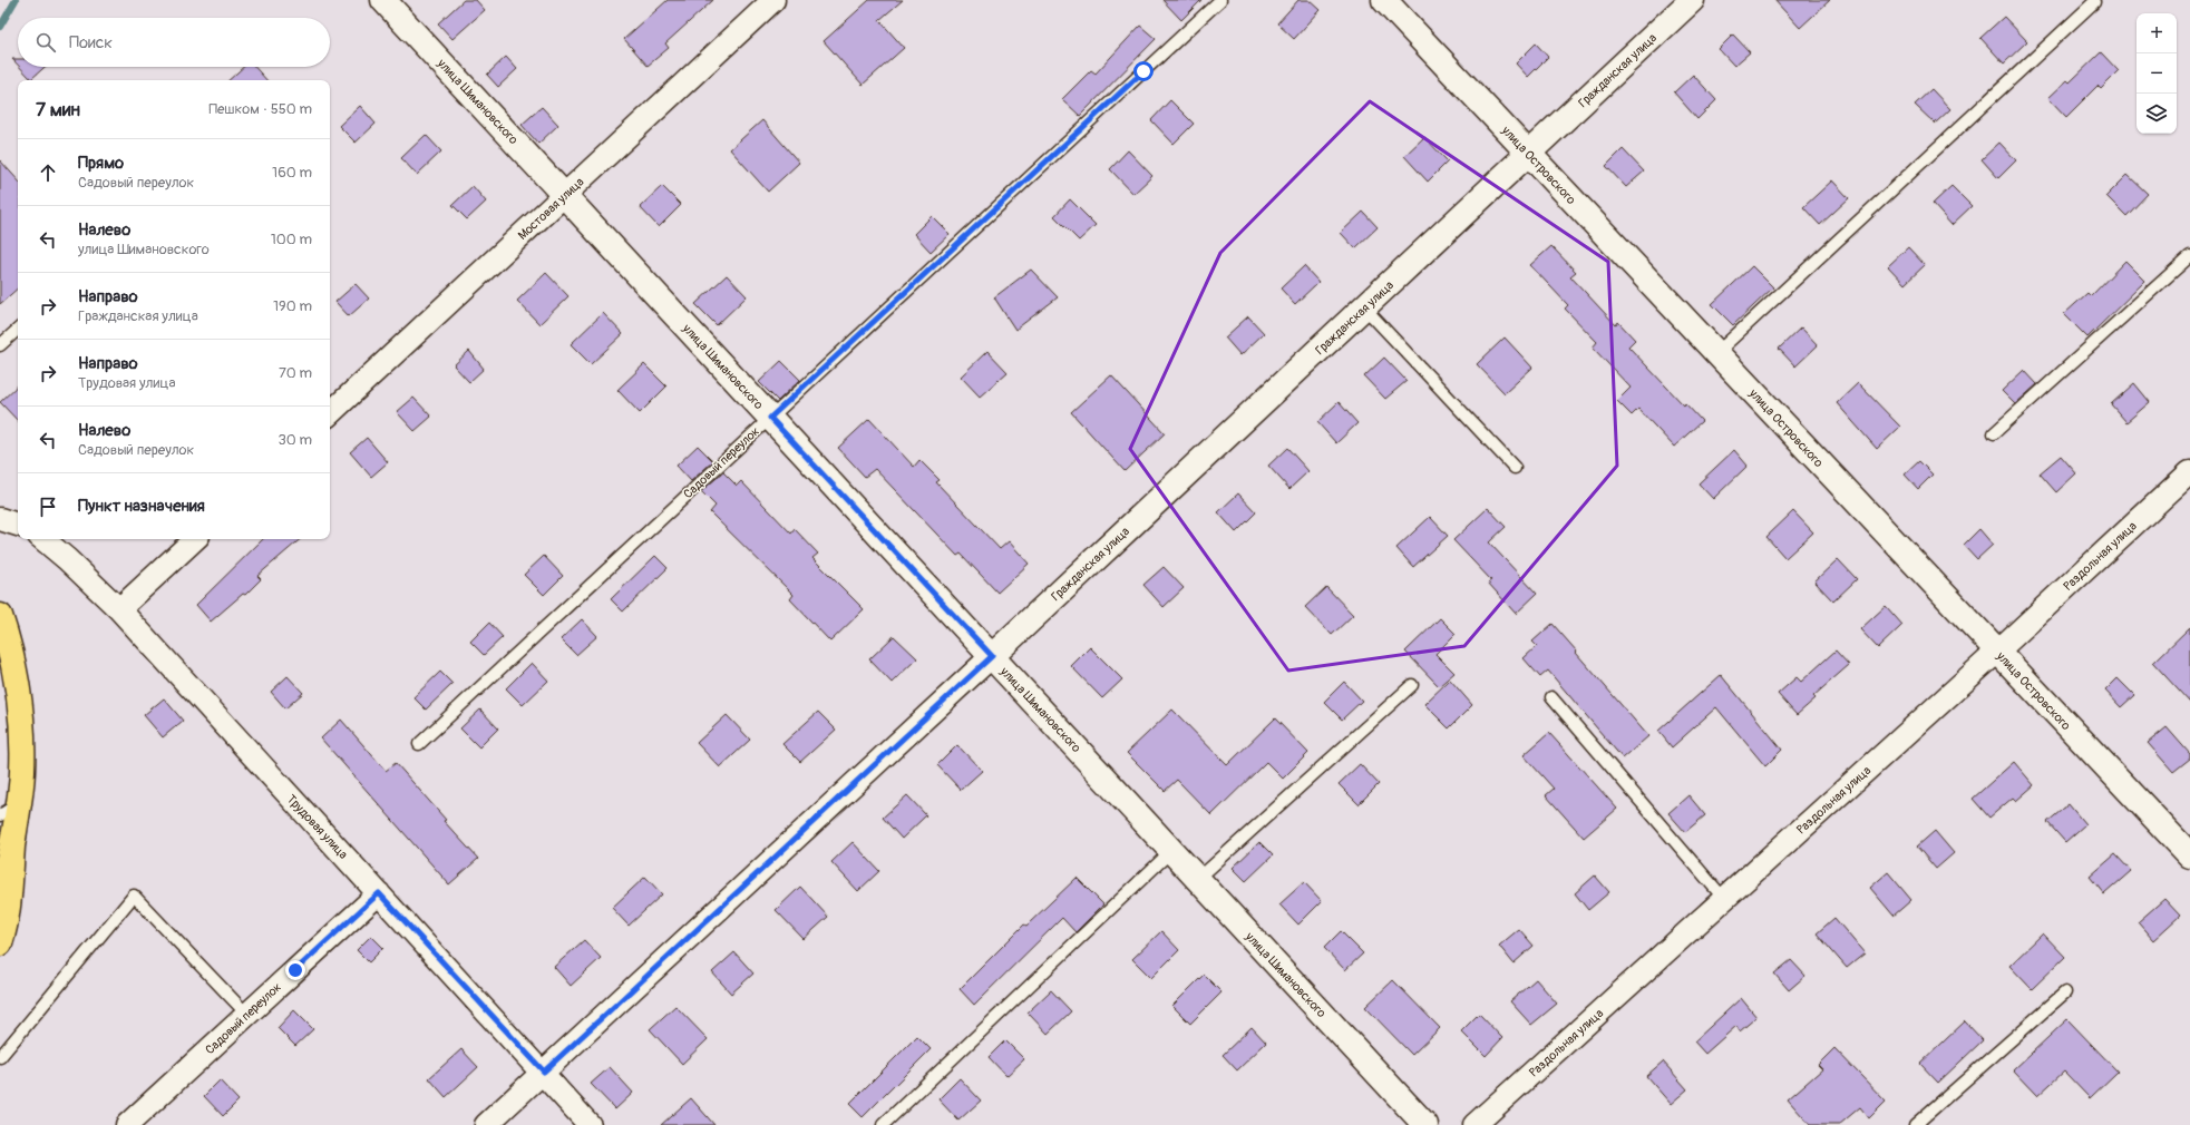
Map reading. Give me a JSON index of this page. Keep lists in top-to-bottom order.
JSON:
{
  "streets": {
    "street": [
      "Гражданская улица",
      "улица Шимановского",
      "улица Островского",
      "Мостовая улица",
      "Садовый переулок",
      "Раздольная улица",
      "Трудовая улица"
    ]
  },
  "crossings": [
    ["Гражданская улица", "улица Шимановского"],
    ["Гражданская улица", "улица Островского"],
    ["Гражданская улица", "Трудовая улица"],
    ["улица Шимановского", "Мостовая улица"],
    ["улица Шимановского", "Садовый переулок"],
    ["улица Островского", "Раздольная улица"],
    ["Садовый переулок", "Трудовая улица"]
  ],
  "page": {
    "map_buttons": ["+", "−"],
    "search": "Поиск",
    "heading": ["7 мин", "Пешком · 550 m"],
    "list": [
      ["Прямо", "Садовый переулок", "160 m"],
      ["Налево", "улица Шимановского", "100 m"],
      ["Направо", "Гражданская улица", "190 m"],
      ["Направо", "Трудовая улица", "70 m"],
      ["Налево", "Садовый переулок", "30 m"],
      "Пункт назначения"
    ]
  }
}
